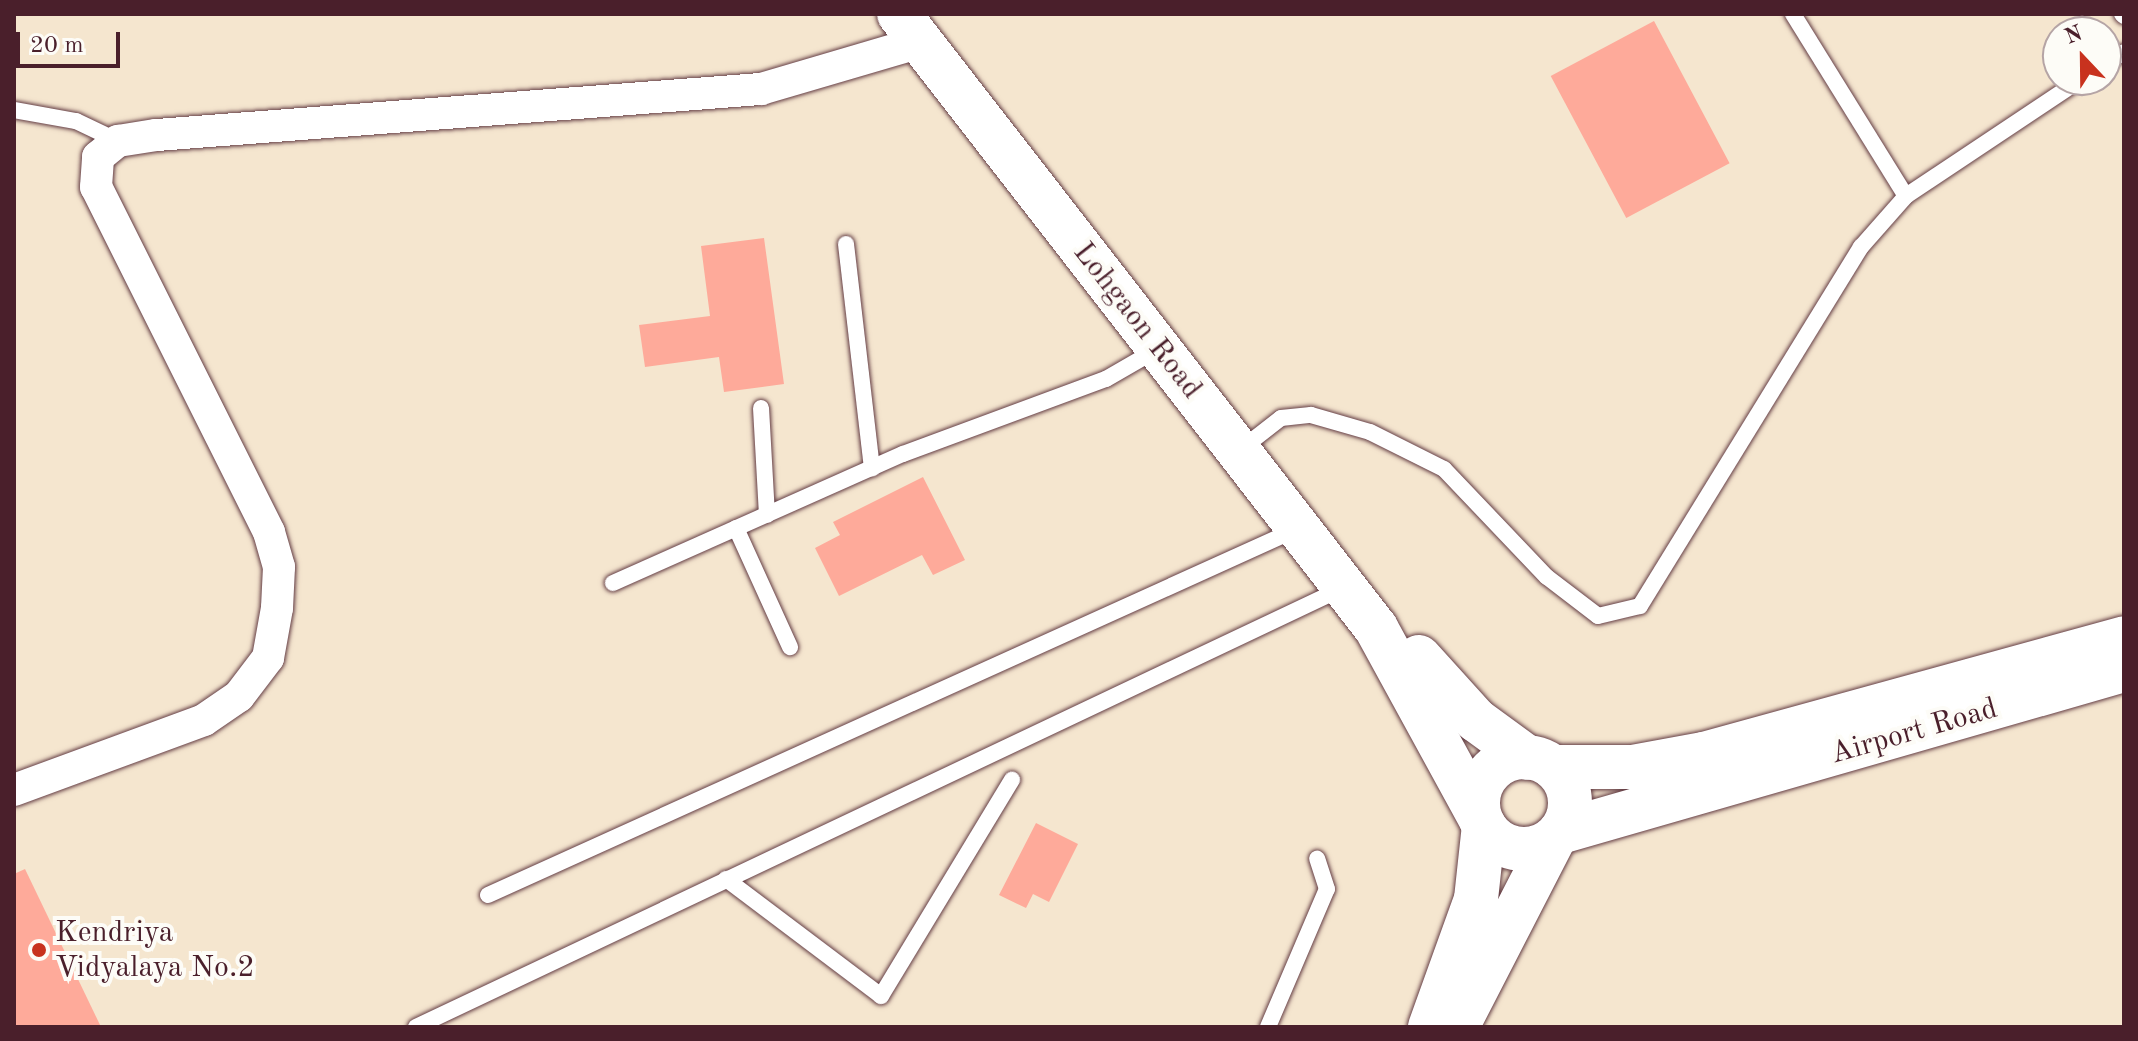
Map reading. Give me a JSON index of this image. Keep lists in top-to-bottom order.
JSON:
{
  "streets": {
    "main road": ["Lohgaon Road", "Airport Road"]
  },
  "crossings": [
    ["Lohgaon Road", "Airport Road"]
  ],
  "places": ["Kendriya Vidyalaya No.2"],
  "scale_bar": "20 m",
  "north": "top"
}
